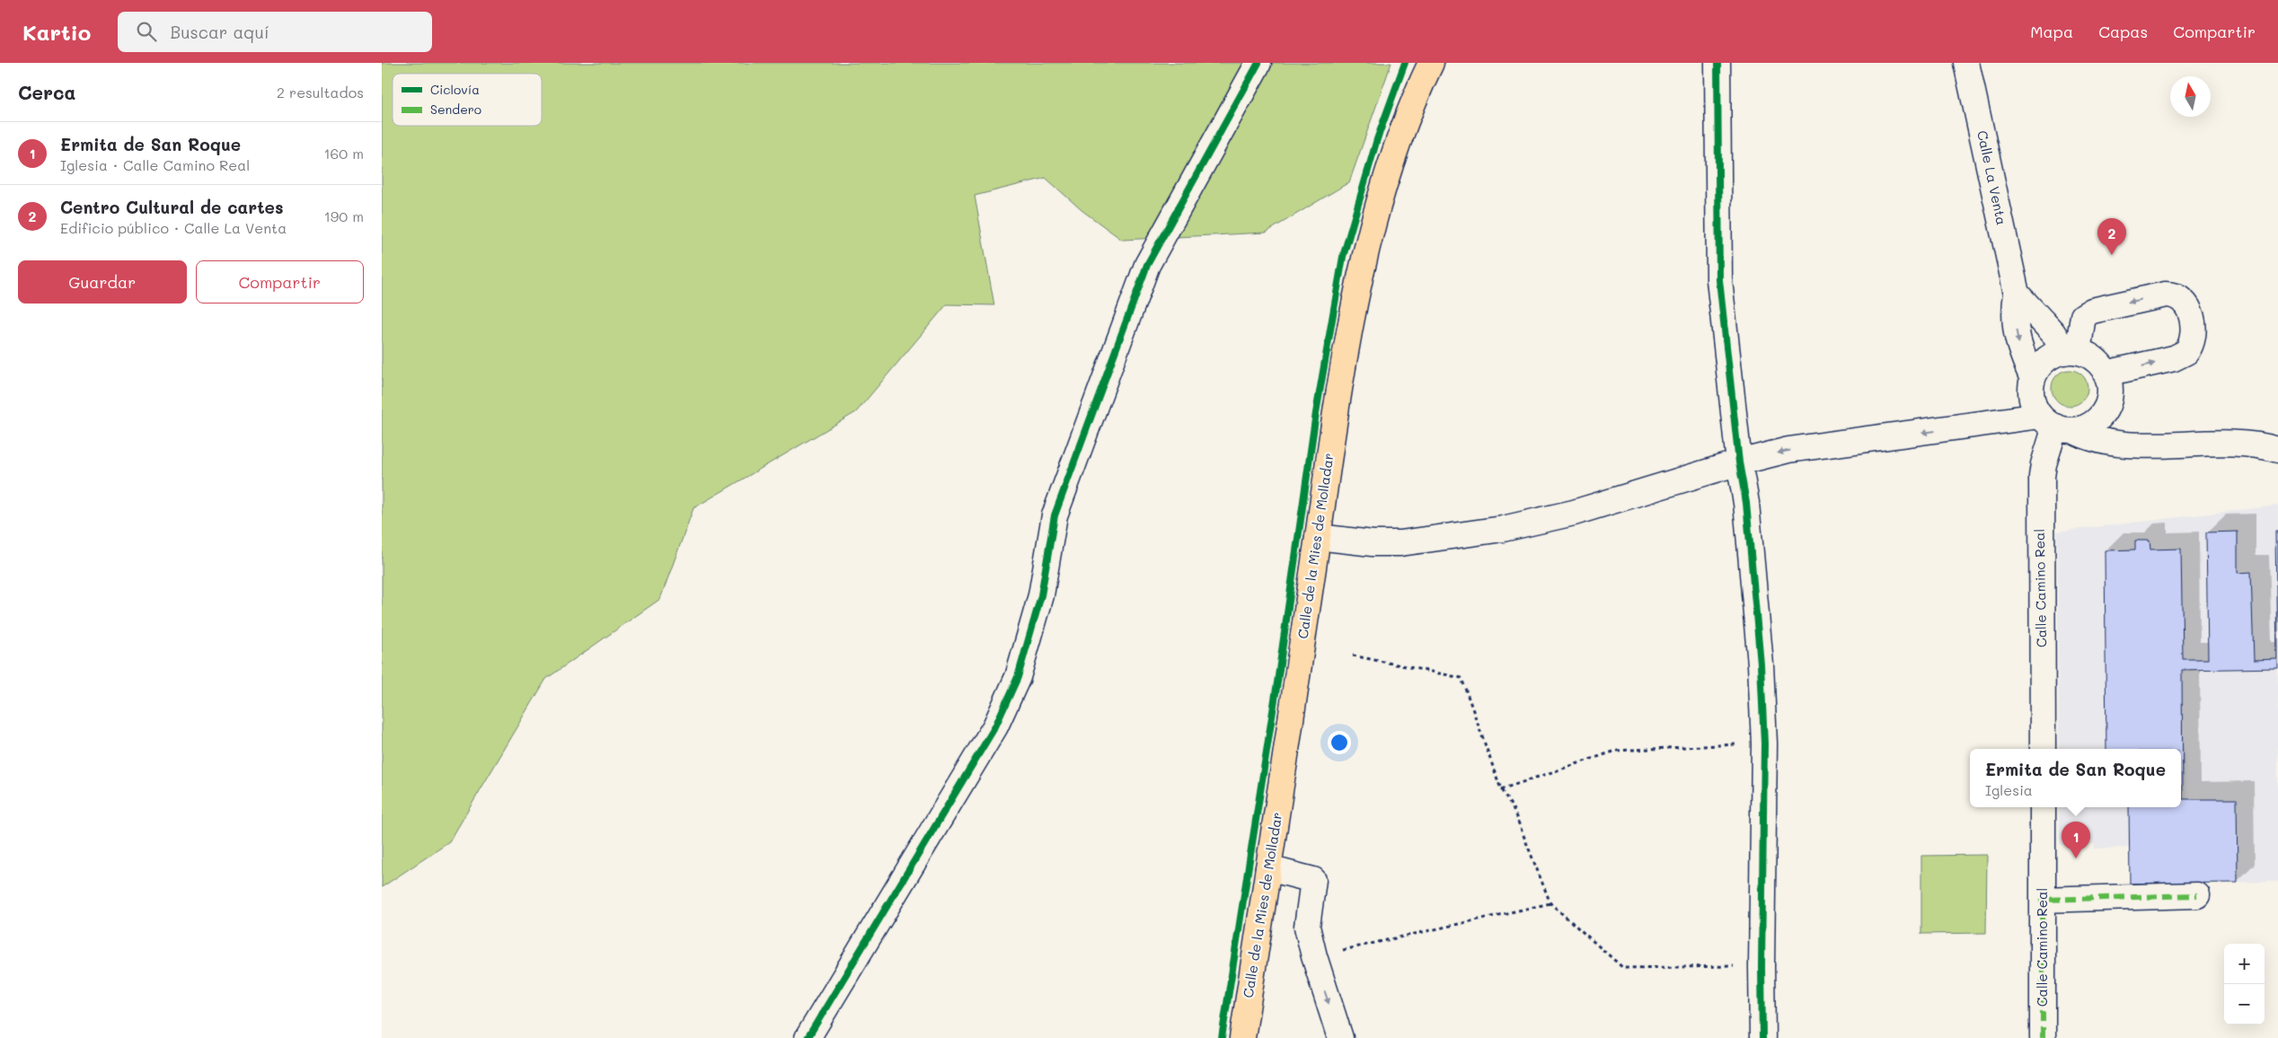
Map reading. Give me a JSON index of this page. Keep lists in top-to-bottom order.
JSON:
{
  "streets": {
    "highway": ["Calle de la Mies de Molladar"],
    "street": ["Calle La Venta", "Calle Camino Real"]
  },
  "crossings": [
    ["Calle La Venta", "Calle Camino Real"]
  ],
  "legend": ["Ciclovía", "Sendero"],
  "north": "top",
  "page": {
    "header": "Kartio",
    "search": "Buscar aquí",
    "nav": ["Mapa", "Capas", "Compartir"],
    "heading": ["Cerca", "2 resultados"],
    "list": [
      {
        "mark": "1",
        "name": "Ermita de San Roque",
        "note": "Iglesia · Calle Camino Real",
        "value": "160 m"
      },
      {
        "mark": "2",
        "name": "Centro Cultural de cartes",
        "note": "Edificio público · Calle La Venta",
        "value": "190 m"
      }
    ],
    "pins": ["2", "1"],
    "buttons": ["Guardar", "Compartir"],
    "popup": ["Ermita de San Roque", "Iglesia"],
    "map_buttons": ["+", "−"]
  }
}
